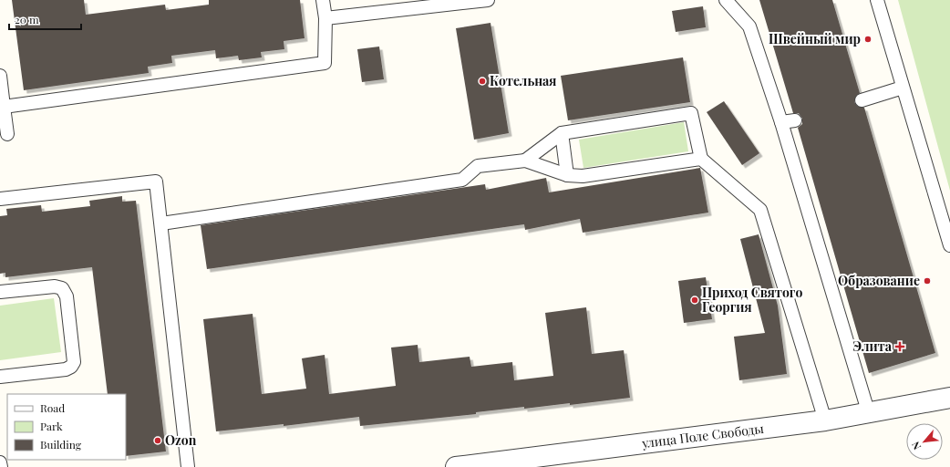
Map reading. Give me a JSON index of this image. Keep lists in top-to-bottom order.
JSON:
{
  "streets": {
    "street": ["улица Поле Свободы"]
  },
  "places": {
    "other": [
      "Швейный мир",
      "Котельная",
      "Образование",
      "Приход Святого Георгия",
      "Ozon"
    ],
    "health": ["Элита"]
  },
  "legend": ["Road", "Park", "Building"],
  "scale_bar": "20 m",
  "north": "bottom left"
}
